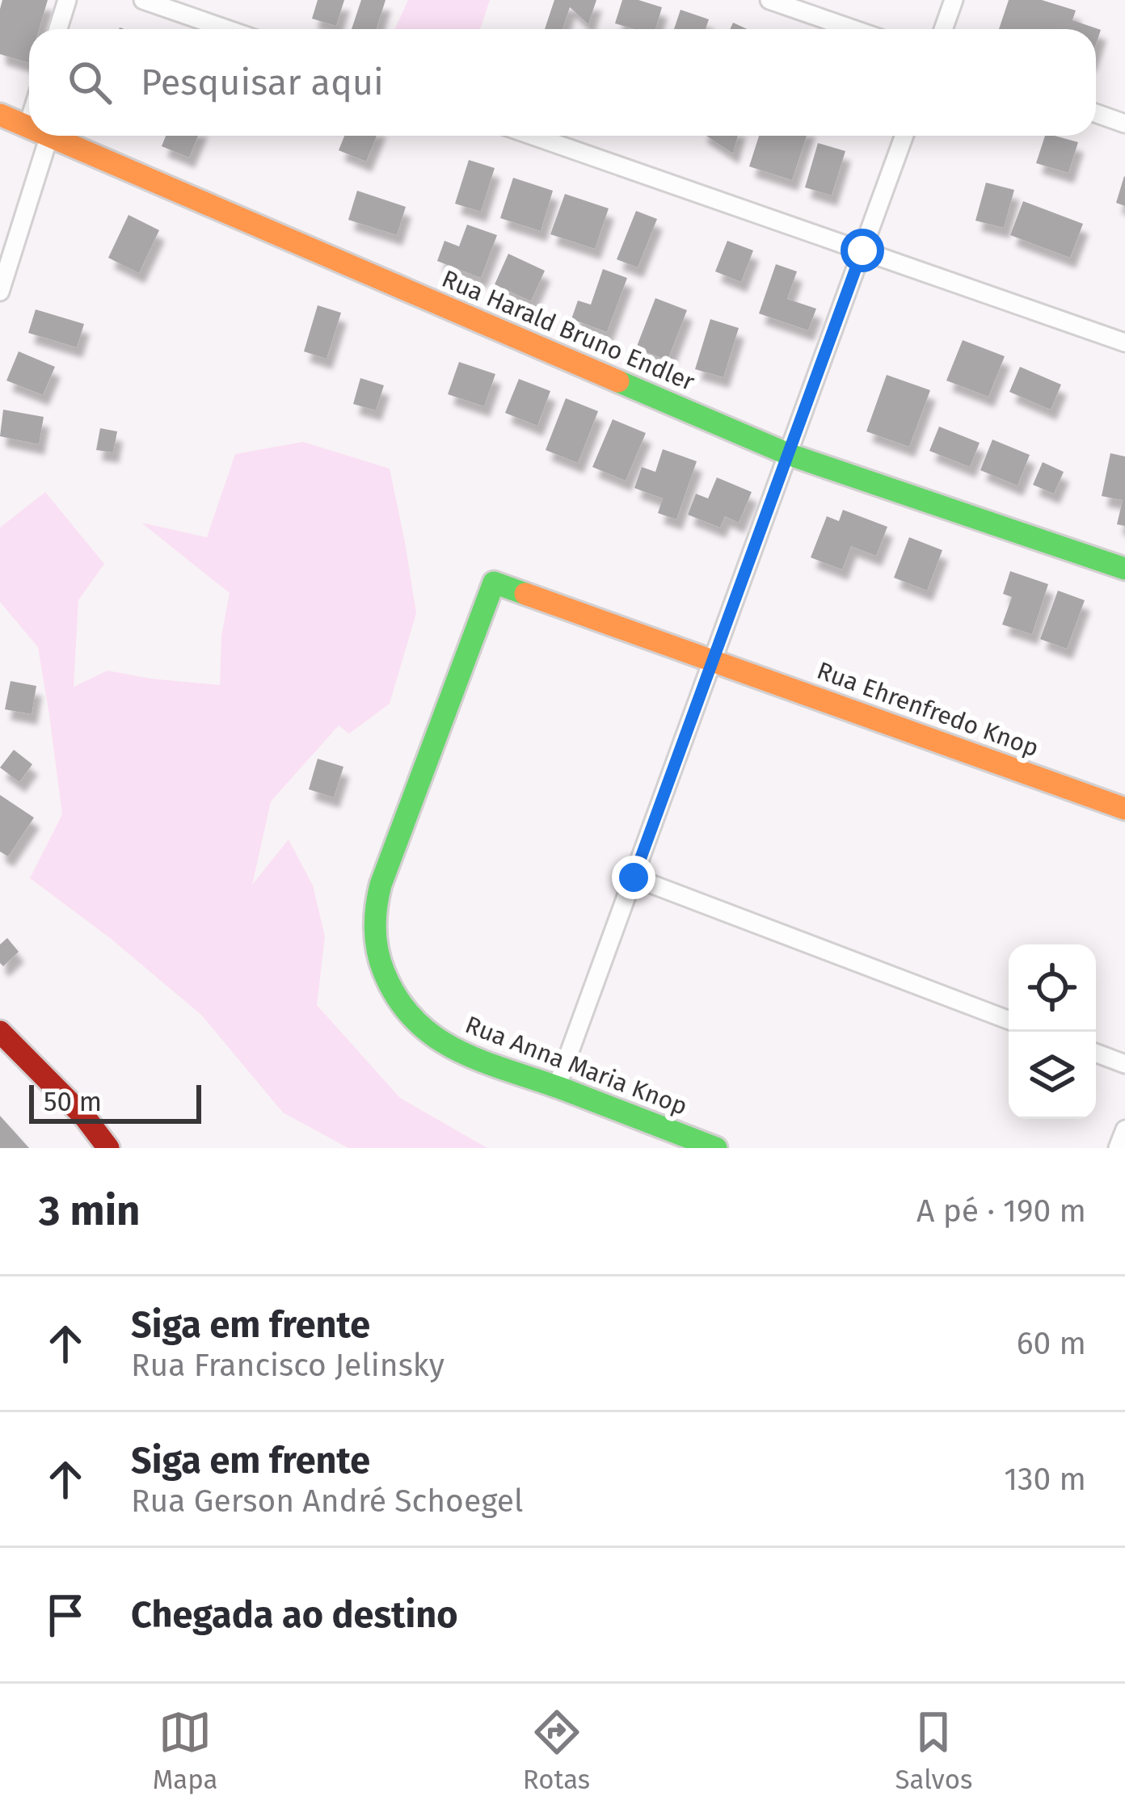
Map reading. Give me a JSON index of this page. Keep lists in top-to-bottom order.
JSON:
{
  "streets": {
    "street": ["Rua Harald Bruno Endler", "Rua Ehrenfredo Knop", "Rua Anna Maria Knop"]
  },
  "crossings": [
    ["Rua Ehrenfredo Knop", "Rua Anna Maria Knop"]
  ],
  "scale_bar": "50 m",
  "page": {
    "search": "Pesquisar aqui",
    "scale": "50 m",
    "heading": ["3 min", "A pé · 190 m"],
    "list": [
      ["Siga em frente", "Rua Francisco Jelinsky", "60 m"],
      ["Siga em frente", "Rua Gerson André Schoegel", "130 m"],
      "Chegada ao destino"
    ],
    "nav": ["Mapa", "Rotas", "Salvos"]
  }
}
